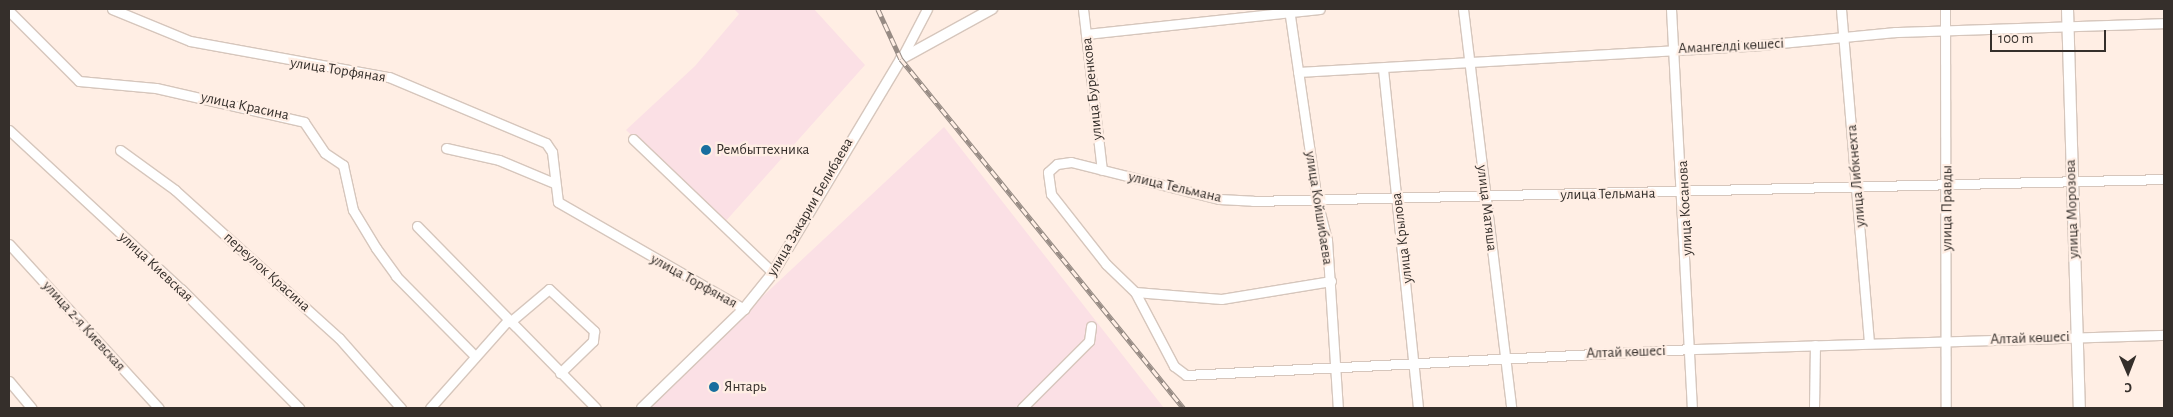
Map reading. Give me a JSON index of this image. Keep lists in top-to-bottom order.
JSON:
{
  "streets": {
    "main road": ["улица Морозова"],
    "street": [
      "Амангелді көшесі",
      "улица Торфяная",
      "улица Буренкова",
      "улица Красина",
      "улица Либкнехта",
      "улица Тельмана",
      "улица Закарии Белибаева",
      "улица Койшибаева",
      "улица Матяша",
      "улица Косанова",
      "улица Правды",
      "улица Крылова",
      "улица Киевская",
      "переулок Красина",
      "улица 2-я Киевская",
      "Алтай көшесі"
    ]
  },
  "crossings": [
    ["Амангелді көшесі", "улица Либкнехта"],
    ["Амангелді көшесі", "улица Койшибаева"],
    ["Амангелді көшесі", "улица Матяша"],
    ["Амангелді көшесі", "улица Косанова"],
    ["Амангелді көшесі", "улица Правды"],
    ["Амангелді көшесі", "улица Морозова"],
    ["Амангелді көшесі", "улица Крылова"],
    ["улица Торфяная", "улица Закарии Белибаева"],
    ["улица Буренкова", "улица Тельмана"],
    ["улица Либкнехта", "улица Тельмана"],
    ["улица Либкнехта", "Алтай көшесі"],
    ["улица Тельмана", "улица Койшибаева"],
    ["улица Тельмана", "улица Матяша"],
    ["улица Тельмана", "улица Косанова"],
    ["улица Тельмана", "улица Правды"],
    ["улица Тельмана", "улица Морозова"],
    ["улица Тельмана", "улица Крылова"],
    ["улица Тельмана", "Алтай көшесі"],
    ["улица Койшибаева", "Алтай көшесі"],
    ["улица Матяша", "Алтай көшесі"],
    ["улица Косанова", "Алтай көшесі"],
    ["улица Правды", "Алтай көшесі"],
    ["улица Морозова", "Алтай көшесі"],
    ["улица Крылова", "Алтай көшесі"]
  ],
  "places": ["Рембыттехника", "Янтарь"],
  "scale_bar": "100 m",
  "north": "bottom"
}
